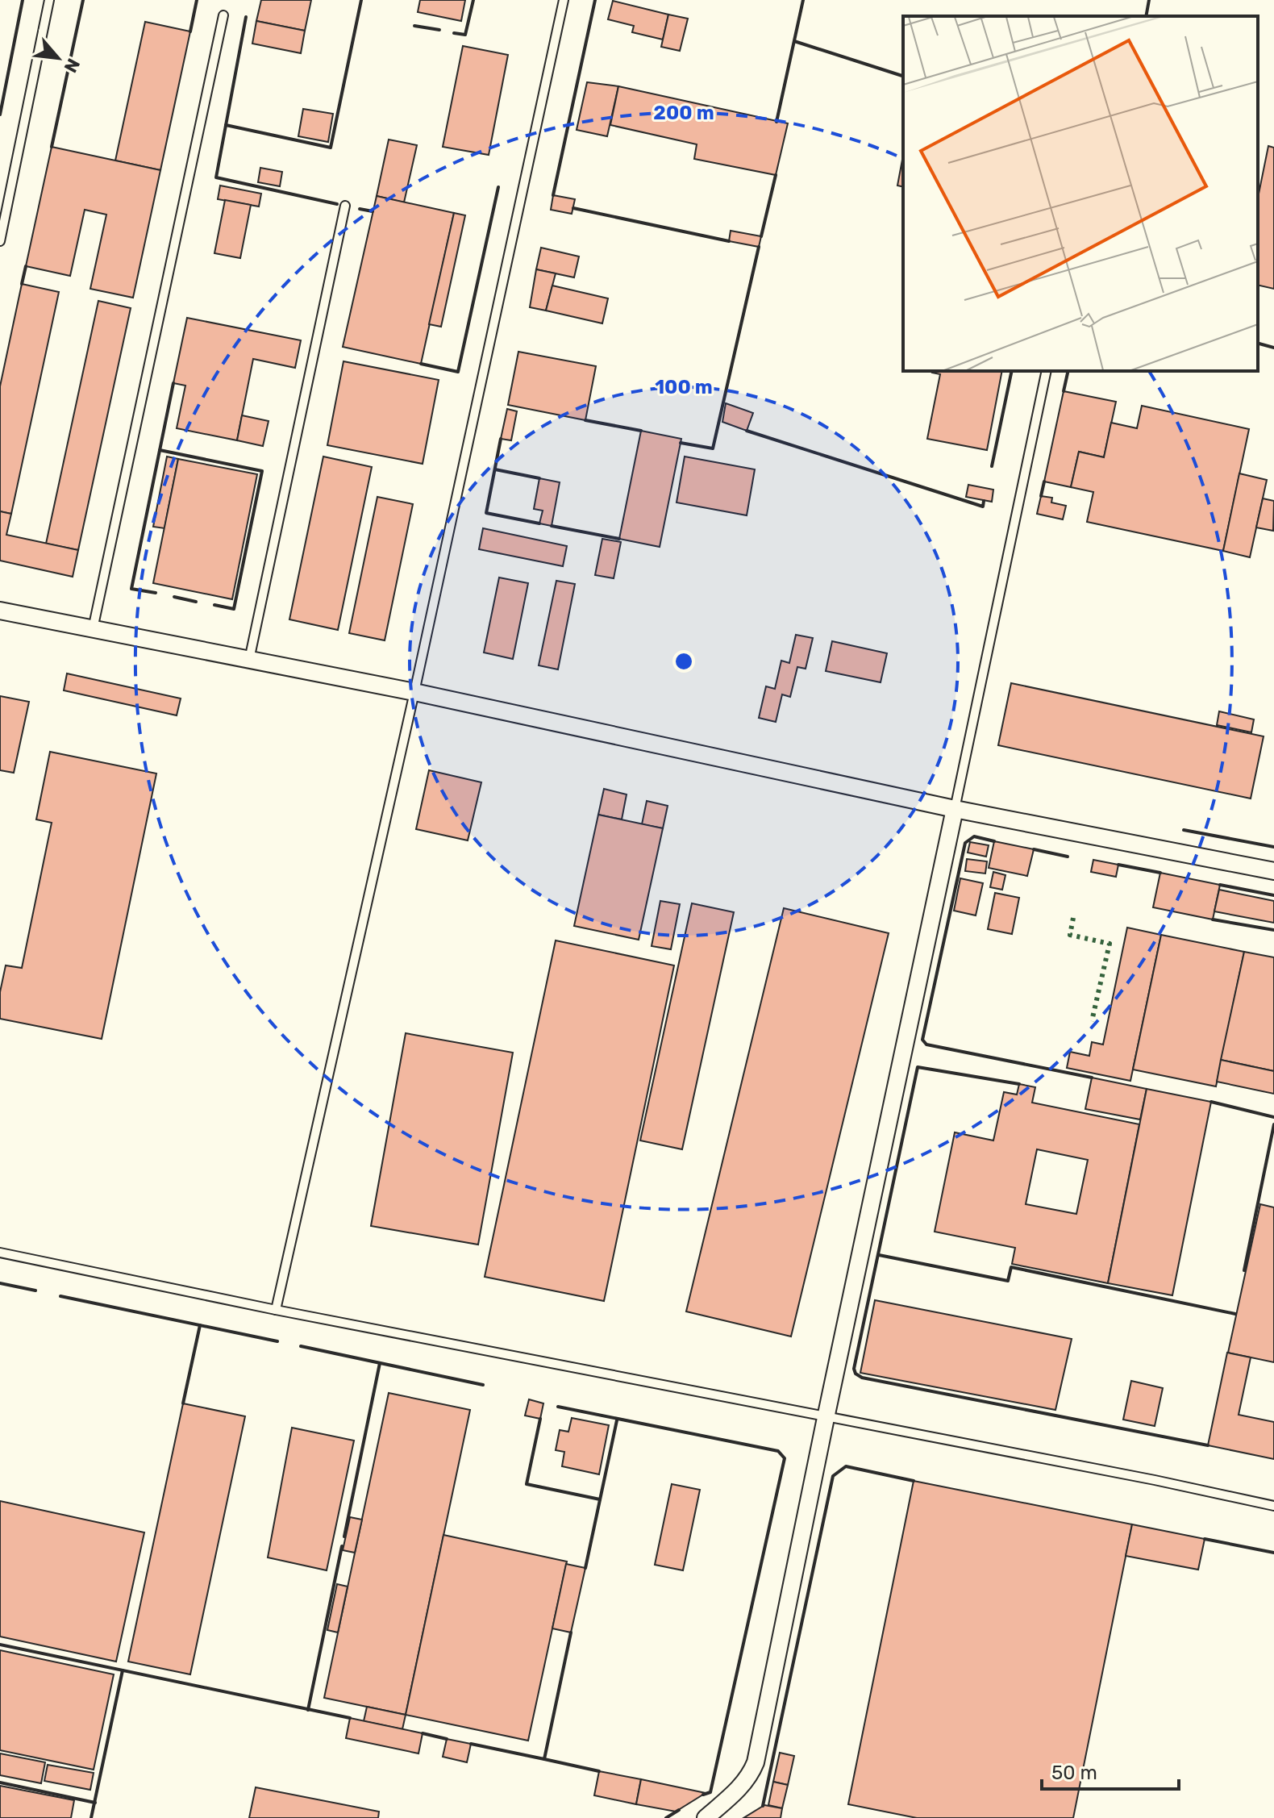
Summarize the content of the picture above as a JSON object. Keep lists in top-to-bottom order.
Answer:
{
  "scale_bar": "50 m",
  "north": "bottom right",
  "rings": ["200 m", "100 m"]
}
